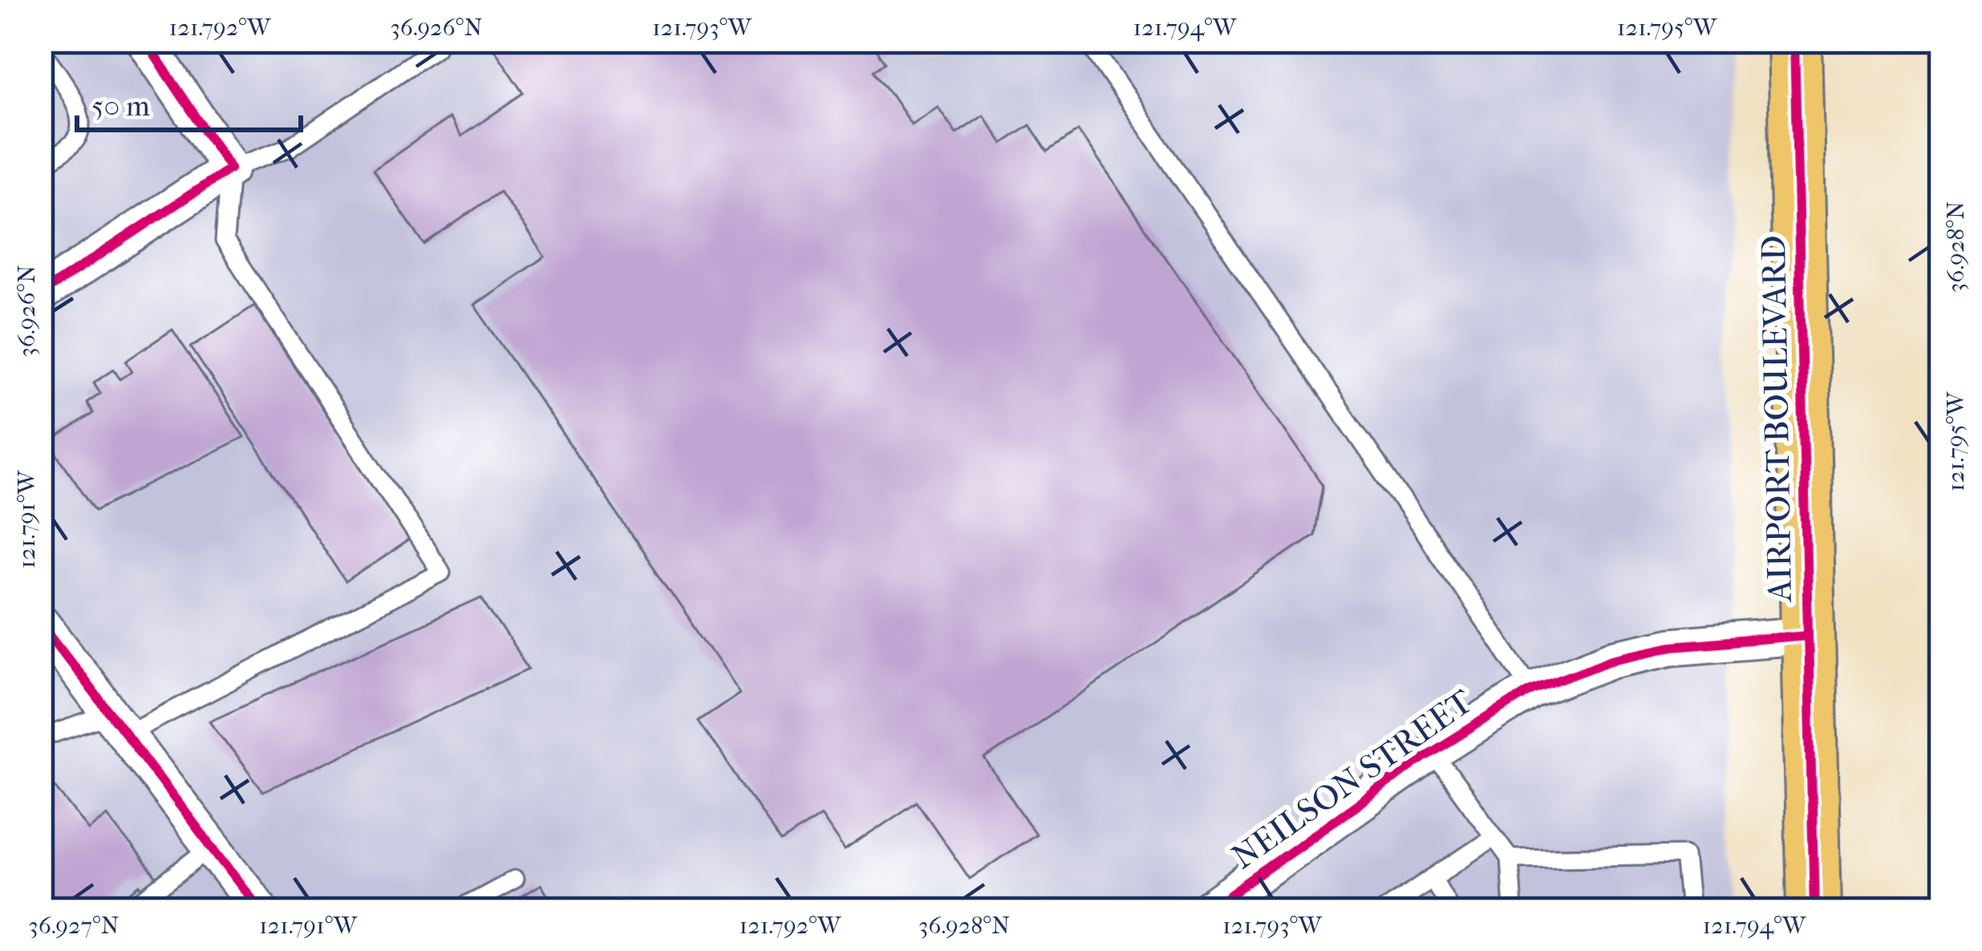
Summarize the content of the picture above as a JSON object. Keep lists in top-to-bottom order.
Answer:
{
  "streets": {
    "main road": ["AIRPORT BOULEVARD"],
    "street": ["NEILSON STREET"]
  },
  "crossings": [
    ["AIRPORT BOULEVARD", "NEILSON STREET"]
  ],
  "scale_bar": "50 m",
  "coordinates": [
    "121.792°W",
    "36.926°N",
    "121.793°W",
    "121.794°W",
    "121.795°W",
    "36.928°N",
    "121.791°W",
    "36.927°N"
  ]
}
